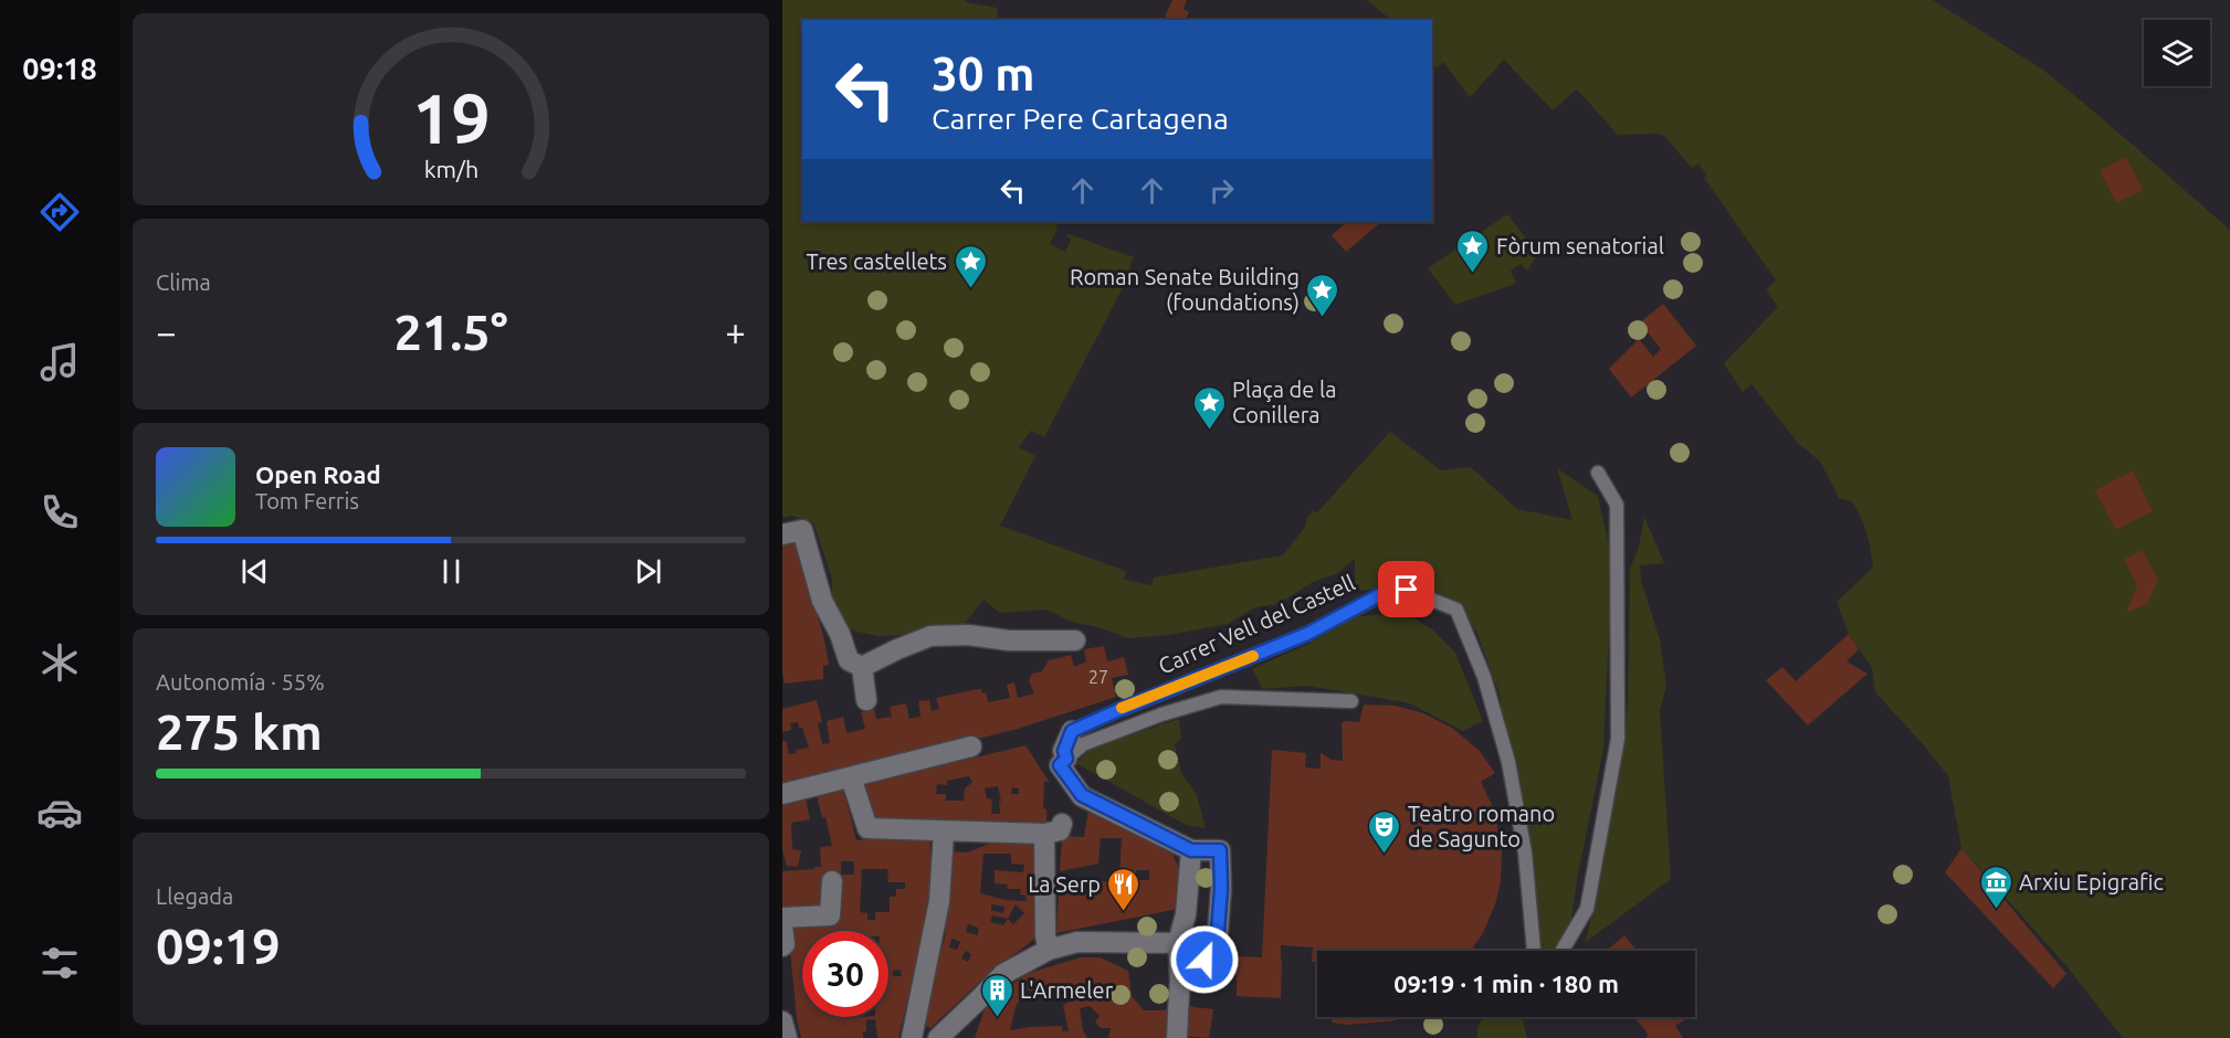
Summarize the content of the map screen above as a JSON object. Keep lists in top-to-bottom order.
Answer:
{
  "streets": {
    "lane": ["Carrer Vell del Castell"]
  },
  "places": {
    "place": [
      "Fòrum senatorial",
      "Tres castellets",
      "Roman Senate Building (foundations)",
      "Plaça de la Conillera"
    ],
    "theatre": ["Teatro romano de Sagunto"],
    "museum": ["Arxiu Epigrafic"],
    "restaurant": ["La Serp"],
    "building": ["L'Armeler"]
  },
  "house_numbers": ["27"],
  "page": {
    "tabs": "09:18",
    "turn": ["30 m", "Carrer Pere Cartagena"],
    "tile": [
      "Clima",
      ["Autonomía · 55%", "275 km"],
      ["Llegada", "09:19"]
    ],
    "heat": ["−", "21.5°", "+"],
    "song": ["Open Road", "Tom Ferris"],
    "limit": "30",
    "trip": "09:19 · 1 min · 180 m",
    "gauge": ["19", "km/h"]
  }
}
